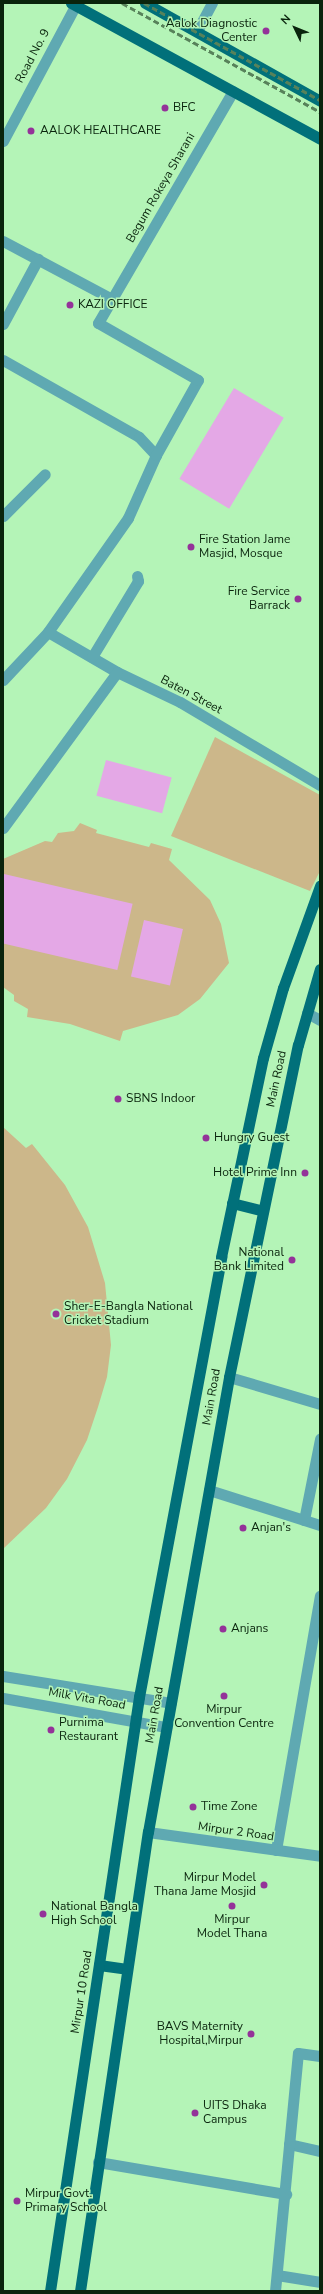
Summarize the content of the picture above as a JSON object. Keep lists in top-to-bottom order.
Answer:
{
  "streets": {
    "main road": ["Main Road", "Mirpur 10 Road"],
    "street": [
      "Road No. 9",
      "Begum Rokeya Sharani",
      "Baten Street",
      "Milk Vita Road",
      "Mirpur 2 Road"
    ]
  },
  "crossings": [
    ["Main Road", "Milk Vita Road"],
    ["Main Road", "Mirpur 2 Road"],
    ["Main Road", "Mirpur 10 Road"],
    ["Milk Vita Road", "Mirpur 10 Road"]
  ],
  "places": [
    "Aalok Diagnostic Center",
    "BFC",
    "AALOK HEALTHCARE",
    "KAZI OFFICE",
    "Fire Station Jame Masjid, Mosque",
    "Fire Service Barrack",
    "SBNS Indoor",
    "Hungry Guest",
    "Hotel Prime Inn",
    "National Bank Limited",
    "Sher-E-Bangla National Cricket Stadium",
    "Anjan's",
    "Anjans",
    "Mirpur Convention Centre",
    "Purnima Restaurant",
    "Time Zone",
    "Mirpur Model Thana Jame Mosjid",
    "Mirpur Model Thana",
    "National Bangla High School",
    "BAVS Maternity Hospital,Mirpur",
    "UITS Dhaka Campus",
    "Mirpur Govt. Primary School"
  ],
  "north": "top left"
}
